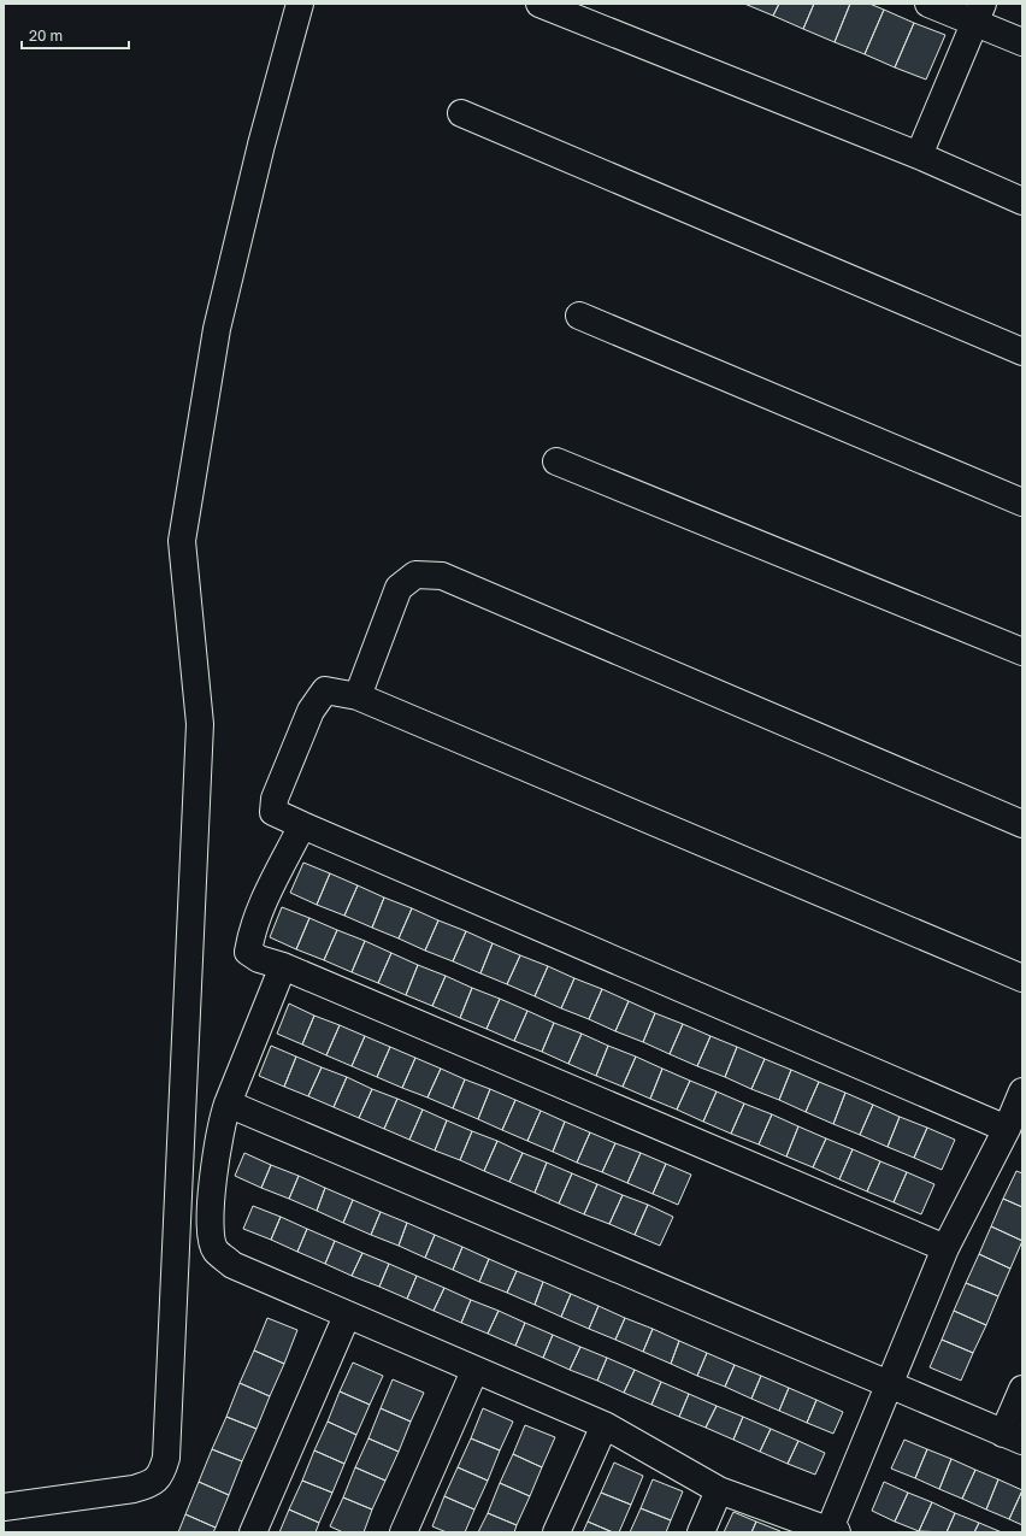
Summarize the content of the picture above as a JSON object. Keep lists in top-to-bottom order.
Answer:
{
  "scale_bar": "20 m"
}
